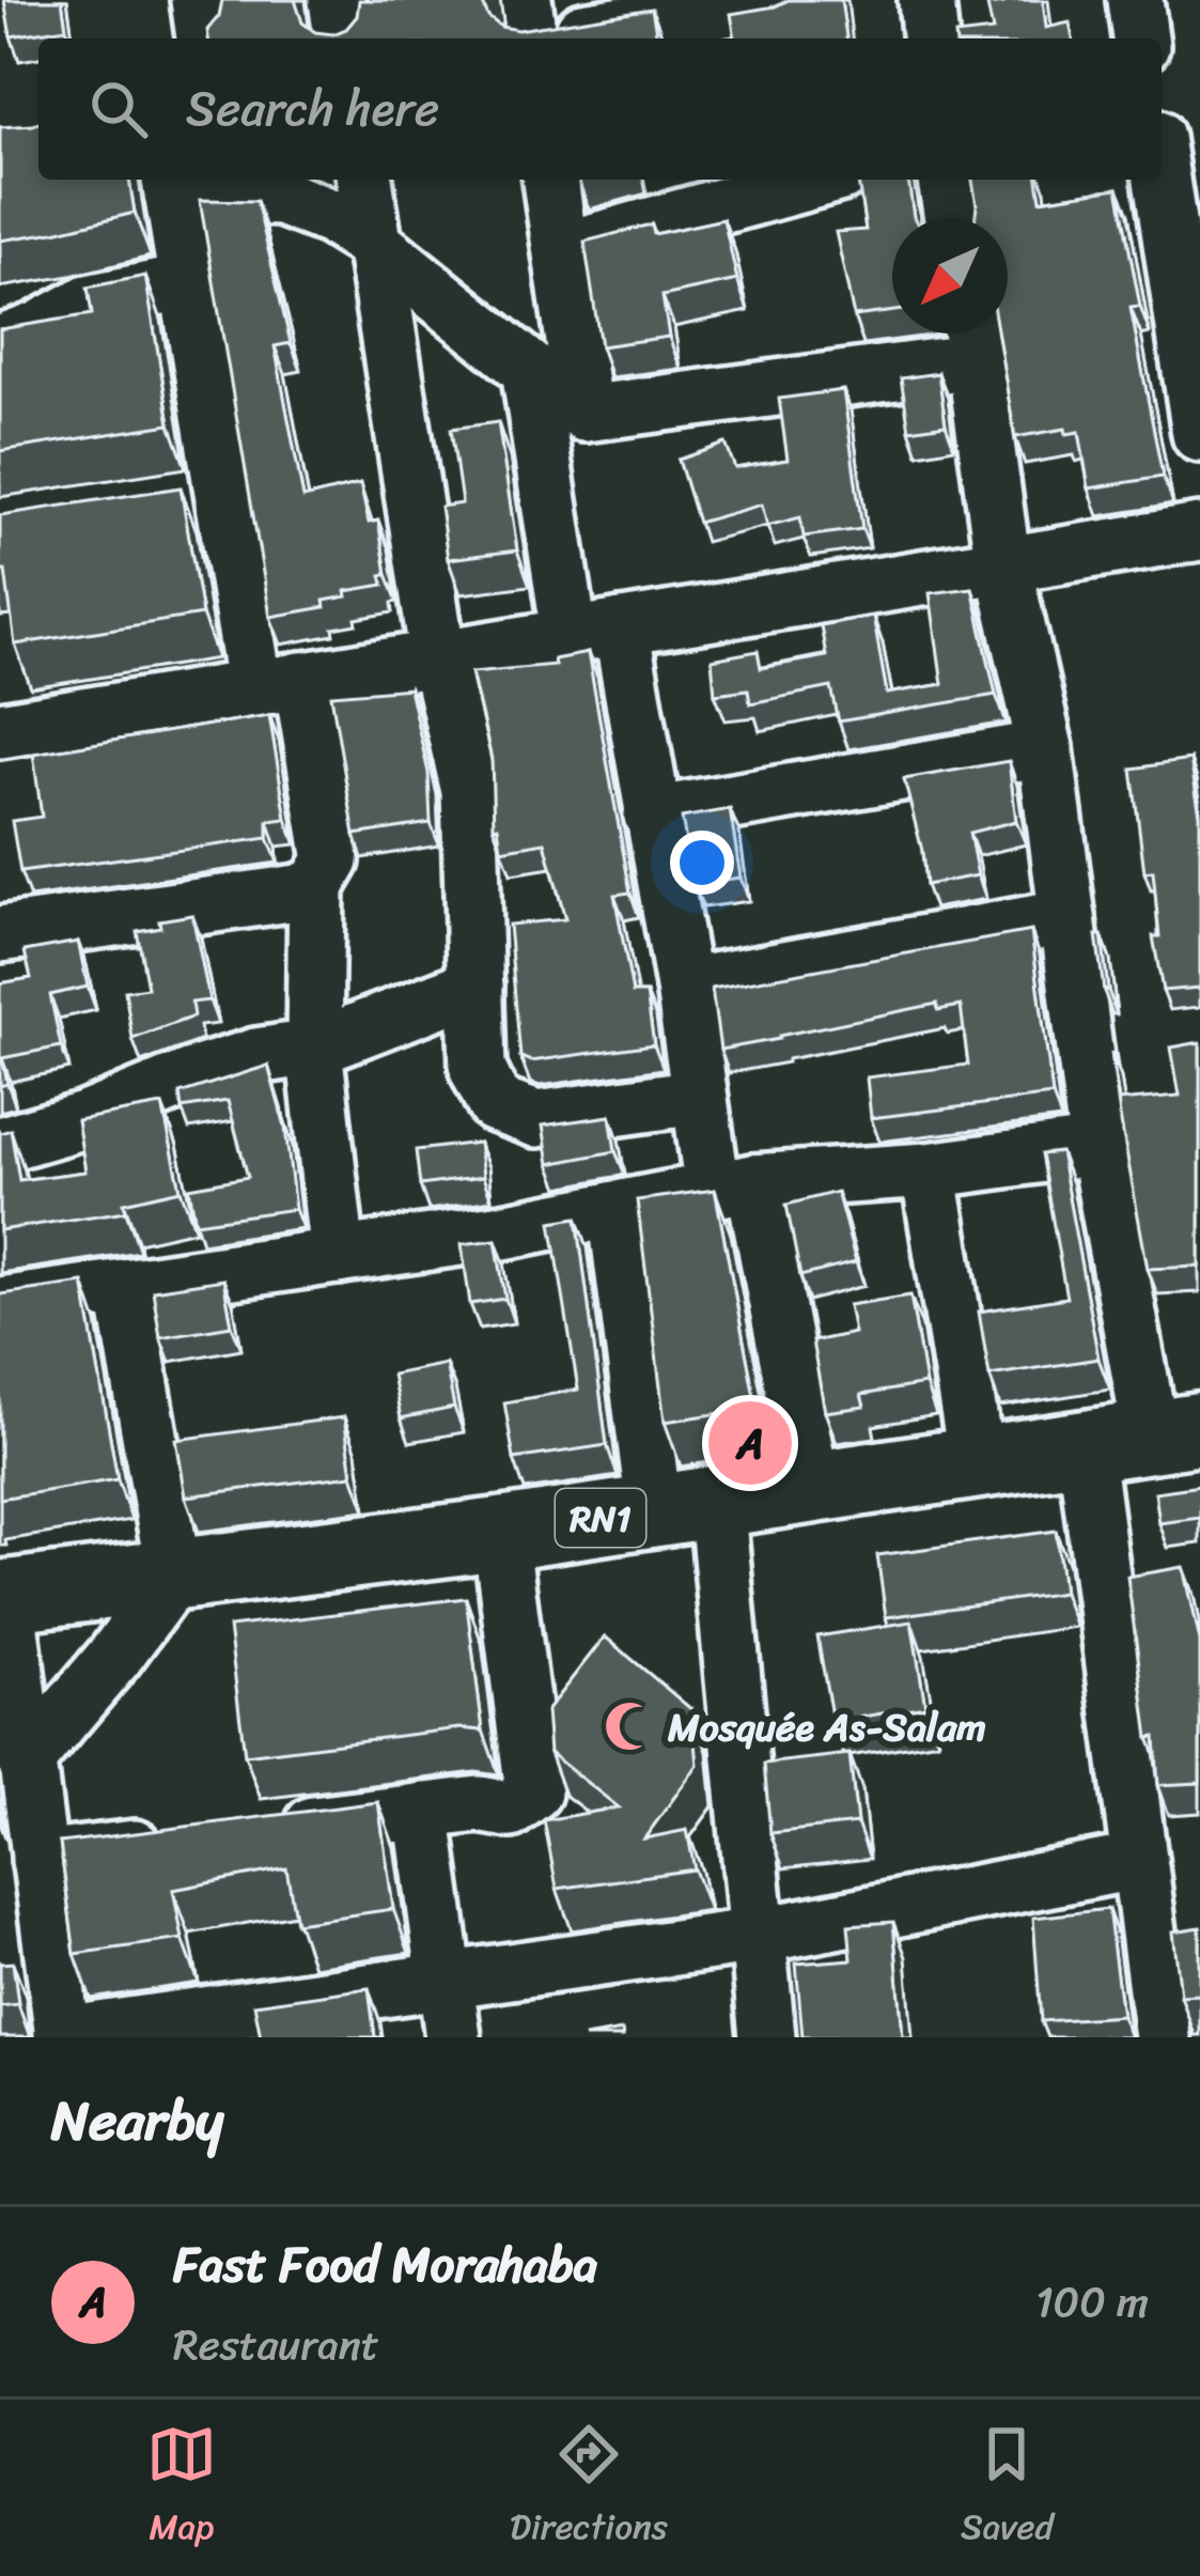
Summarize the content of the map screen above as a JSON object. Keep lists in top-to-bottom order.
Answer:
{
  "streets": {
    "highway": ["RN1"]
  },
  "places": {
    "mosque": ["Mosquée As-Salam"]
  },
  "north": "bottom left",
  "page": {
    "search": "Search here",
    "pins": "A",
    "heading": "Nearby",
    "list": [
      {
        "mark": "A",
        "name": "Fast Food Morahaba",
        "note": "Restaurant",
        "value": "100 m"
      }
    ],
    "nav": ["Map", "Directions", "Saved"]
  }
}
